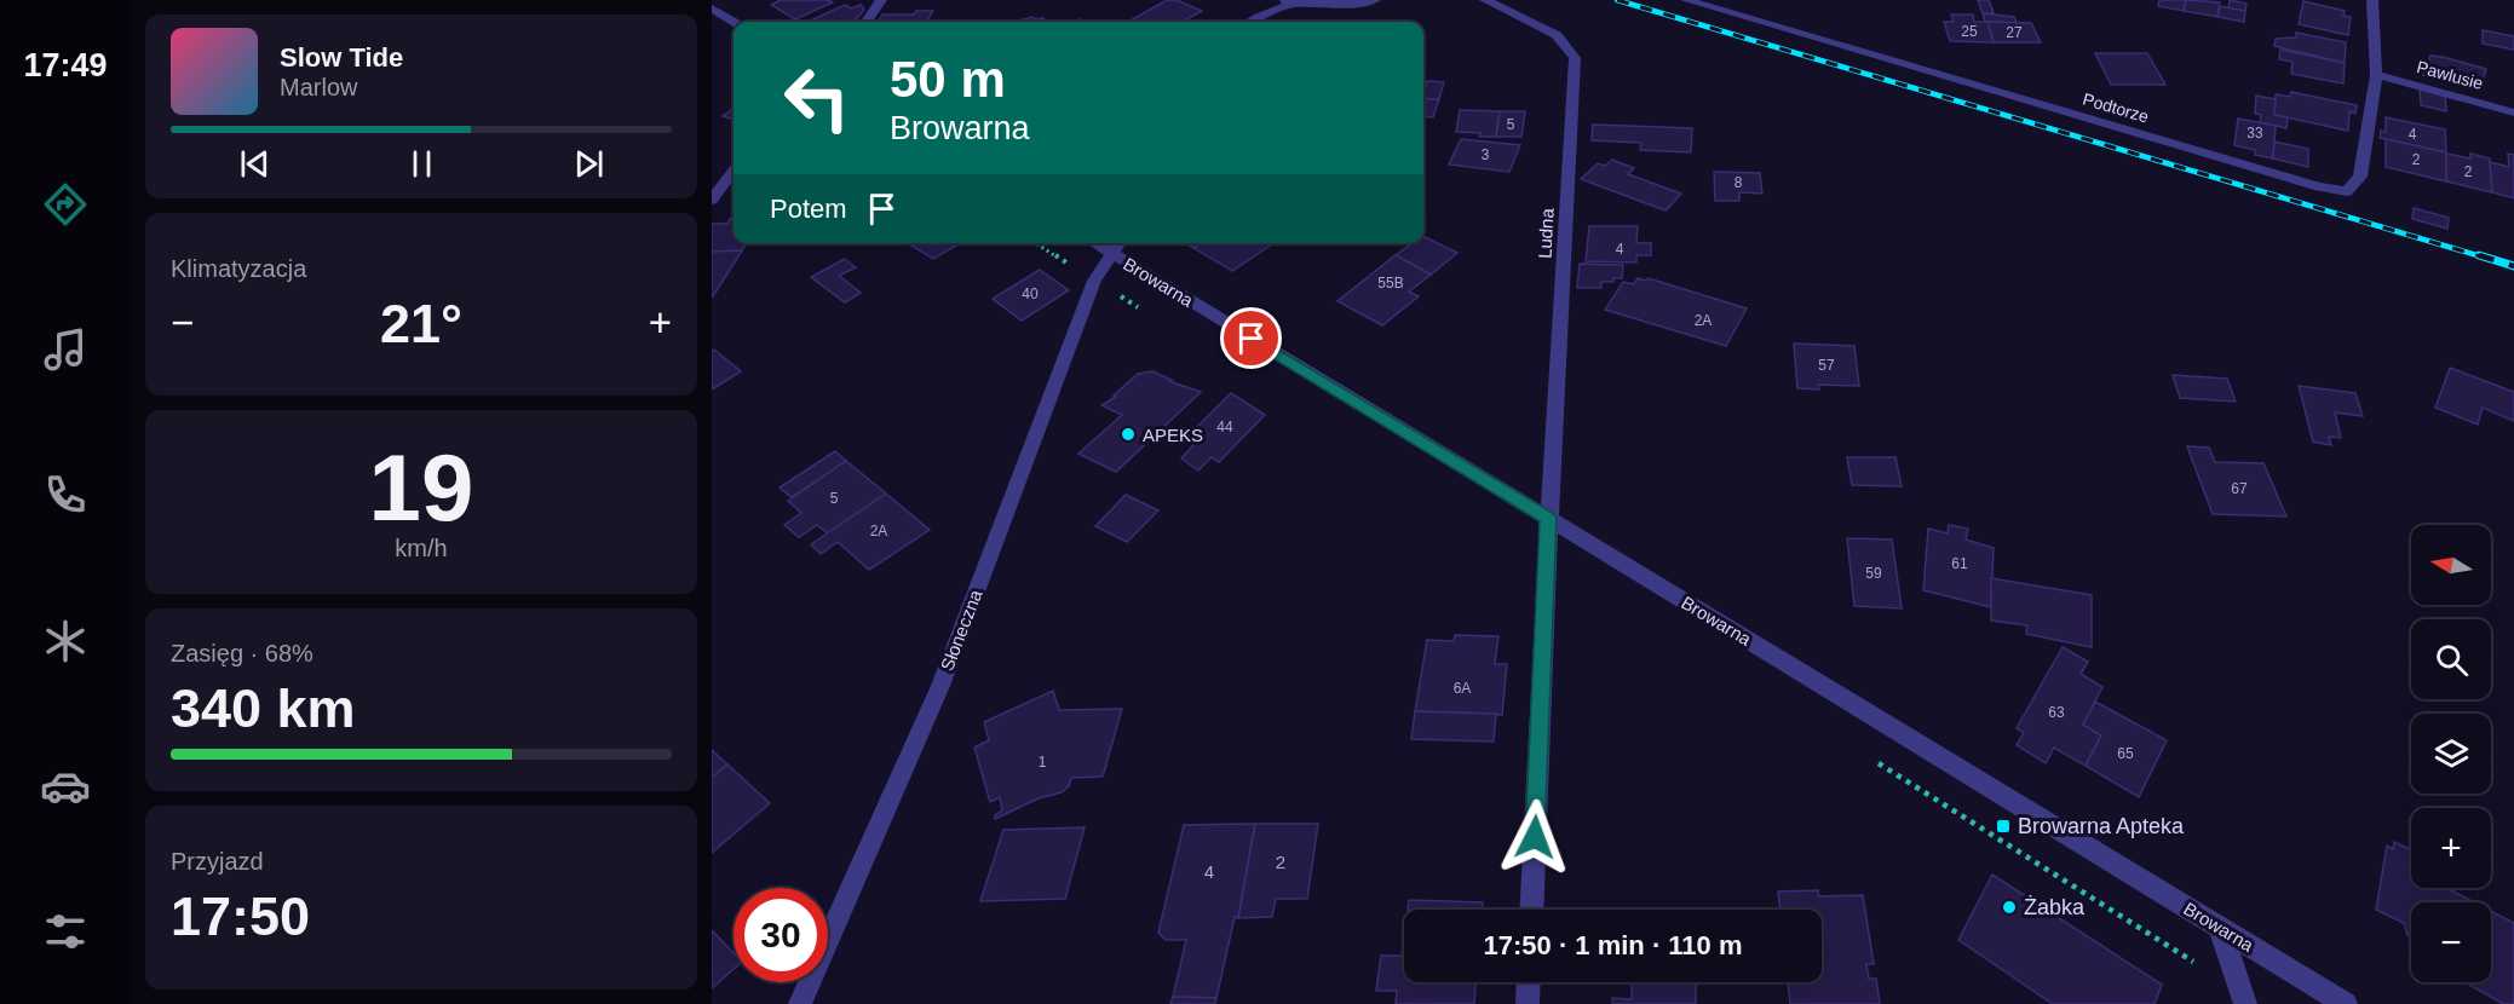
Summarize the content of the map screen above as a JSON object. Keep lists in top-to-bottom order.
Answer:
{
  "streets": {
    "street": [
      "Pawlusie",
      "Podtorze",
      "Ludna",
      "Browarna",
      "Słoneczna"
    ]
  },
  "crossings": [
    ["Pawlusie", "Podtorze"],
    ["Ludna", "Browarna"],
    ["Browarna", "Słoneczna"]
  ],
  "places": {
    "other": ["APEKS", "Żabka"],
    "transit": ["Browarna Apteka"]
  },
  "house_numbers": [
    "25",
    "27",
    "5",
    "33",
    "4",
    "3",
    "2",
    "2",
    "8",
    "4",
    "55B",
    "40",
    "2A",
    "57",
    "44",
    "67",
    "5",
    "2A",
    "61",
    "59",
    "6A",
    "63",
    "65",
    "1",
    "2",
    "4"
  ],
  "north": "left",
  "page": {
    "tabs": "17:49",
    "turn": ["50 m", "Browarna"],
    "song": ["Slow Tide", "Marlow"],
    "then": "Potem",
    "tile": [
      "Klimatyzacja",
      ["19", "km/h"],
      ["Zasięg · 68%", "340 km"],
      ["Przyjazd", "17:50"]
    ],
    "heat": ["−", "21°", "+"],
    "map_buttons": ["+", "−"],
    "limit": "30",
    "trip": "17:50 · 1 min · 110 m"
  }
}
